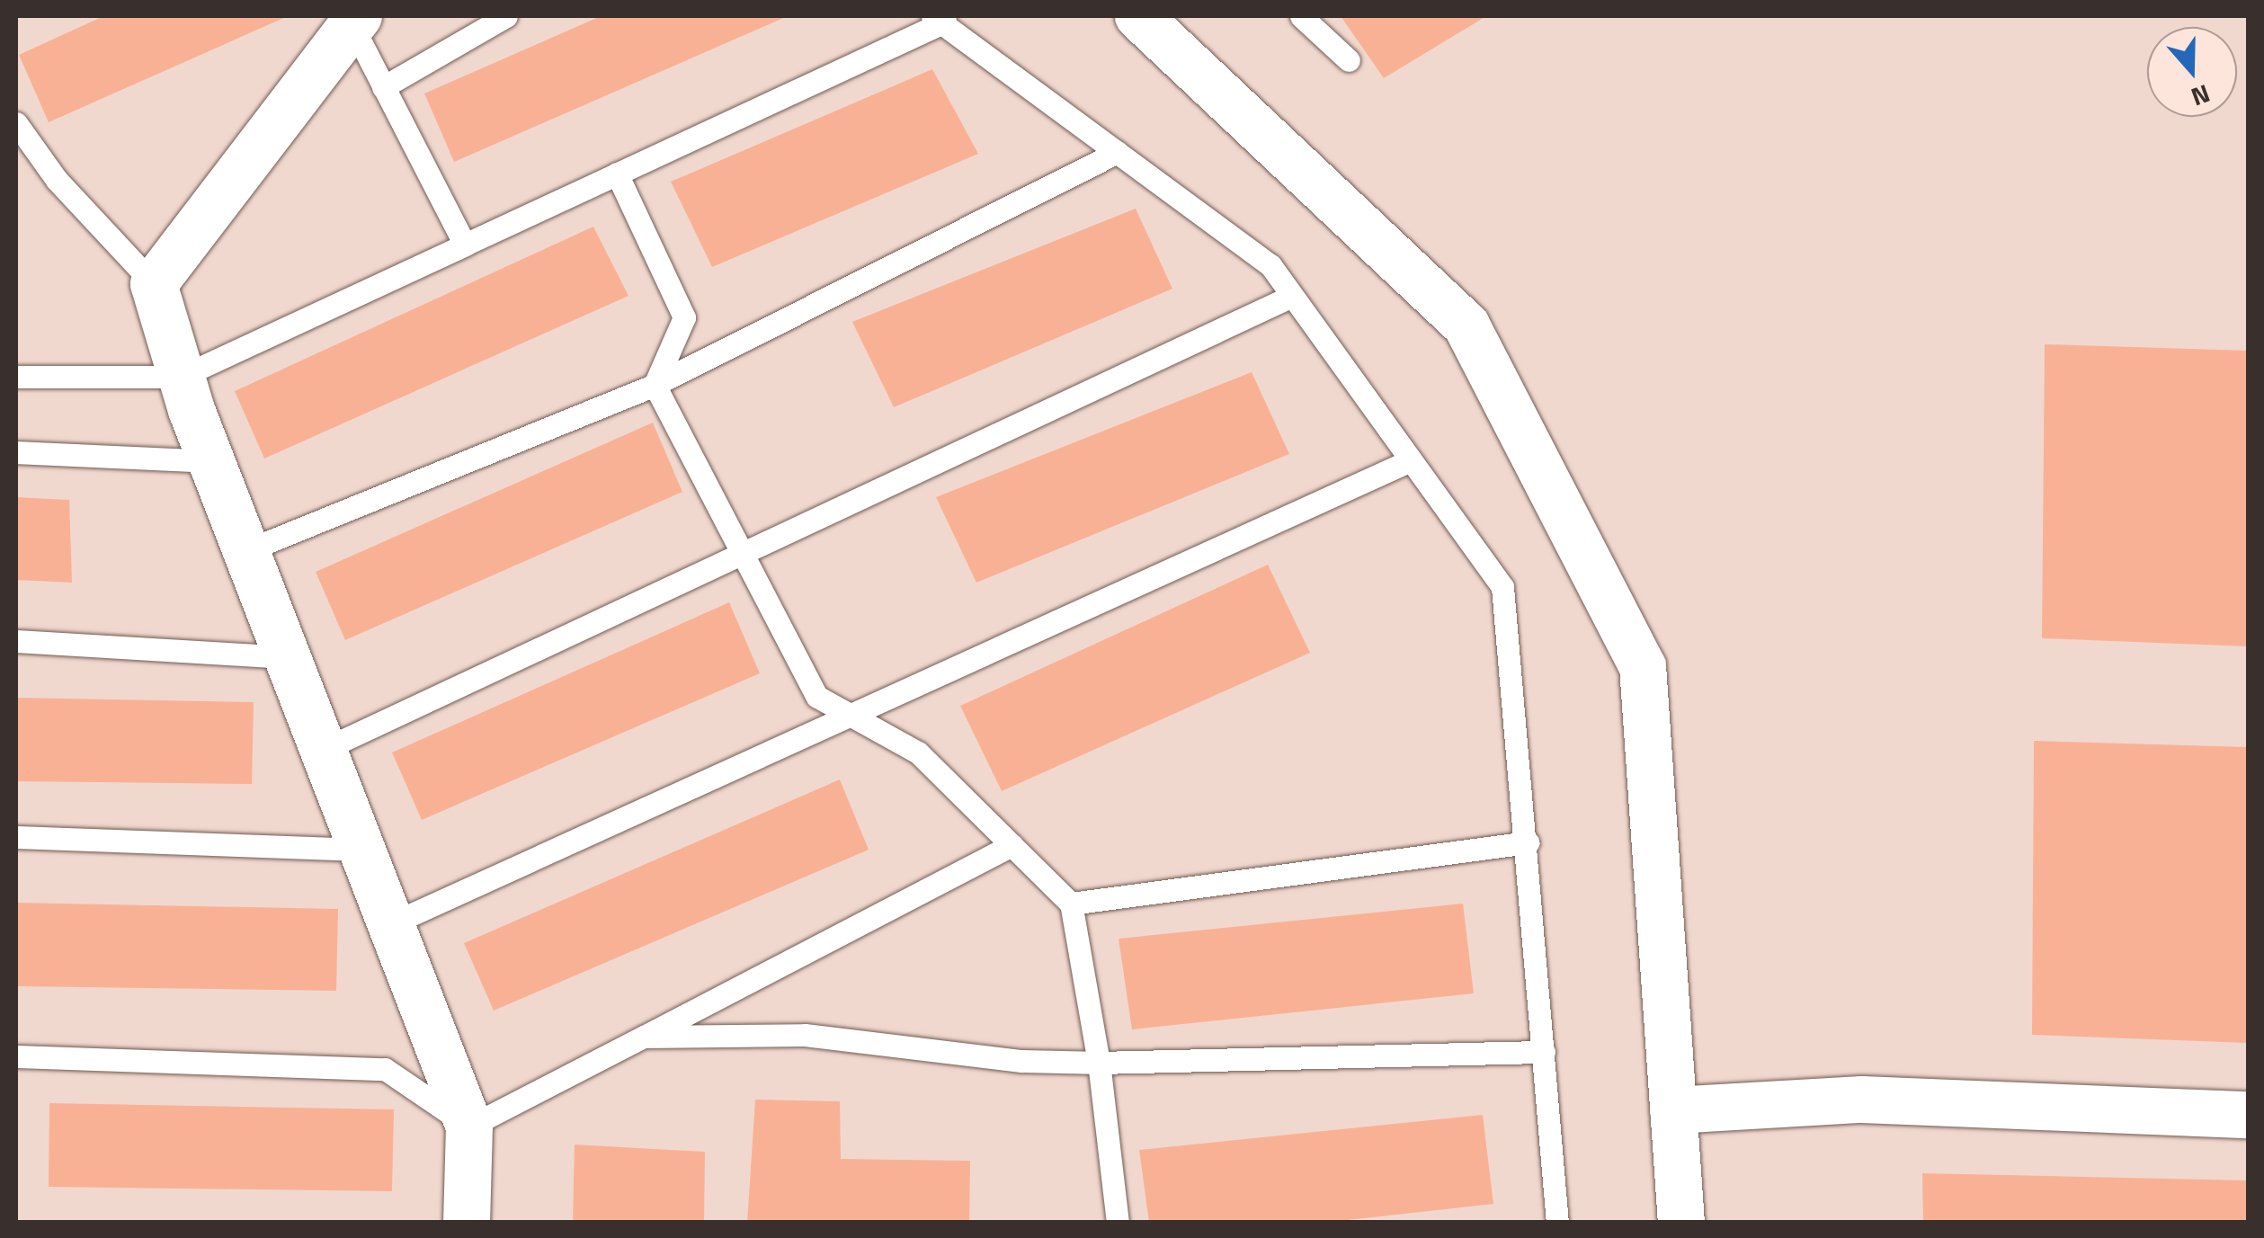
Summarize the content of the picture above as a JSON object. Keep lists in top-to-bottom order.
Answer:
{
  "north": "bottom"
}
